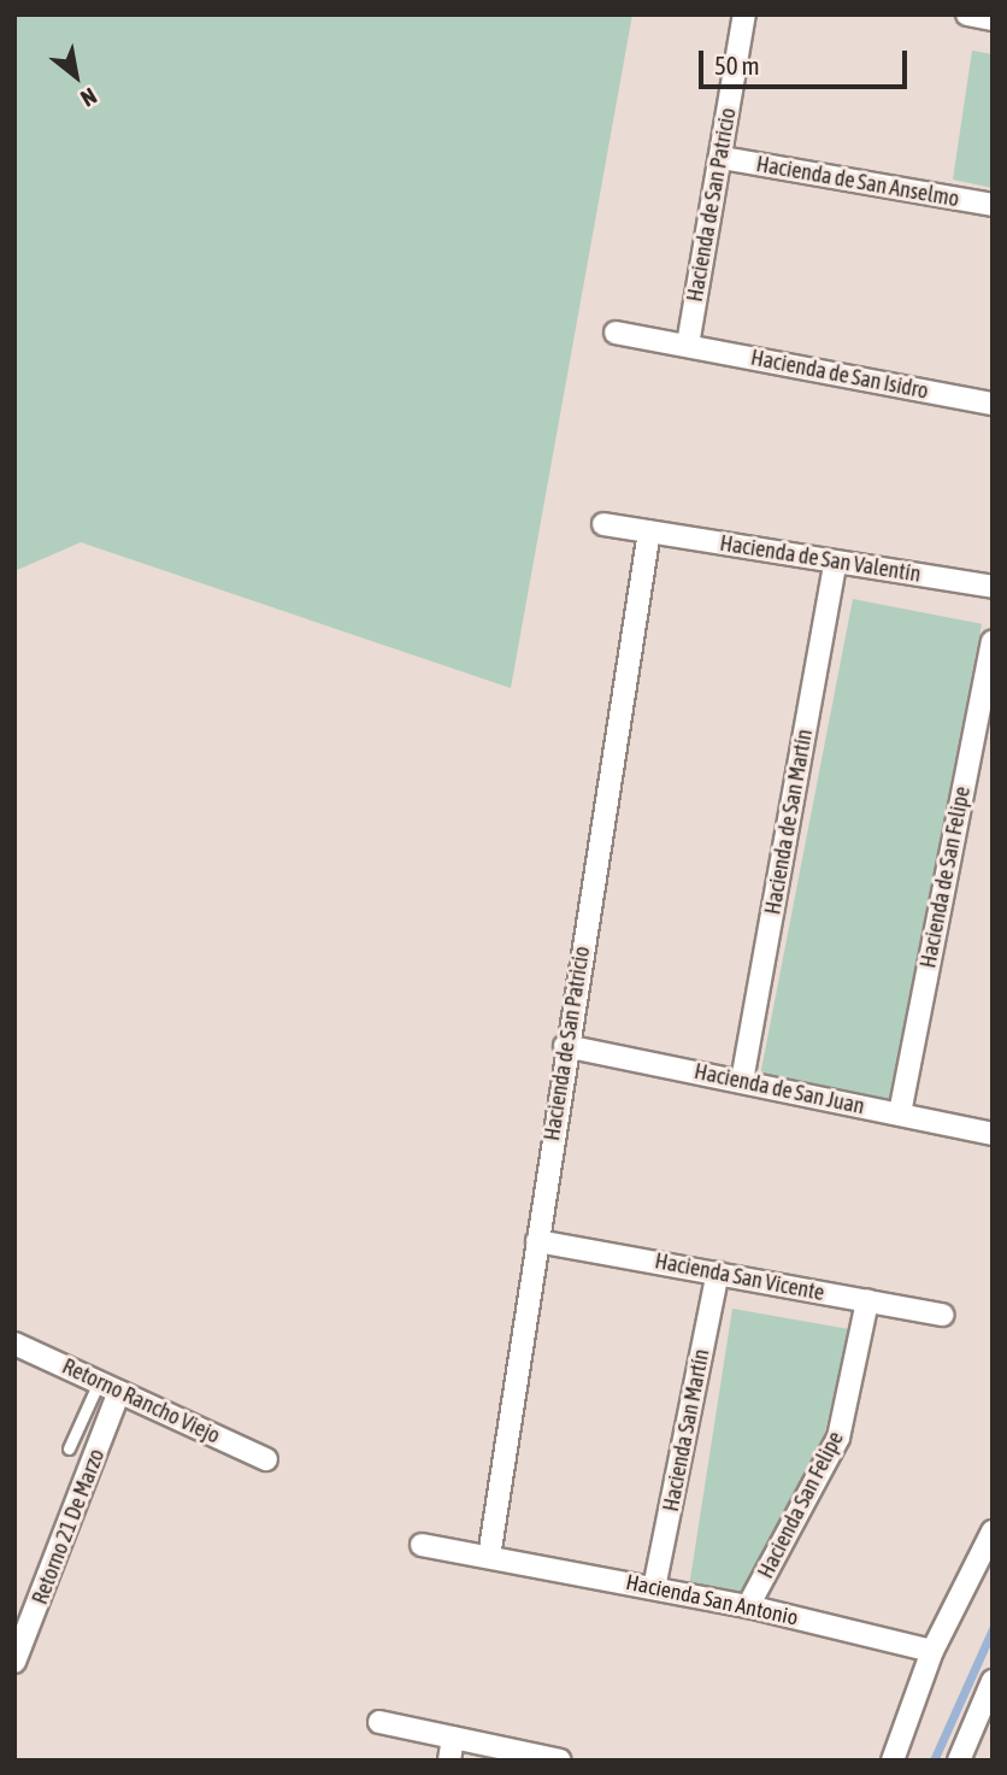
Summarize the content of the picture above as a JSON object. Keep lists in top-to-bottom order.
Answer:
{
  "streets": {
    "street": [
      "Hacienda de San Anselmo",
      "Hacienda de San Patricio",
      "Hacienda de San Isidro",
      "Hacienda de San Valentín",
      "Hacienda de San Martín",
      "Hacienda de San Felipe",
      "Hacienda de San Juan",
      "Hacienda San Vicente",
      "Retorno Rancho Viejo",
      "Hacienda San Martín",
      "Hacienda San Felipe",
      "Retorno 21 De Marzo",
      "Hacienda San Antonio"
    ]
  },
  "crossings": [
    ["Hacienda de San Anselmo", "Hacienda de San Patricio"],
    ["Hacienda de San Patricio", "Hacienda de San Isidro"],
    ["Hacienda de San Patricio", "Hacienda de San Valentín"],
    ["Hacienda de San Patricio", "Hacienda de San Juan"],
    ["Hacienda de San Patricio", "Hacienda San Vicente"],
    ["Hacienda de San Patricio", "Hacienda San Antonio"],
    ["Hacienda de San Valentín", "Hacienda de San Martín"],
    ["Hacienda de San Martín", "Hacienda de San Juan"],
    ["Hacienda de San Felipe", "Hacienda de San Juan"],
    ["Hacienda San Vicente", "Hacienda San Martín"],
    ["Hacienda San Vicente", "Hacienda San Felipe"],
    ["Retorno Rancho Viejo", "Retorno 21 De Marzo"],
    ["Hacienda San Martín", "Hacienda San Antonio"],
    ["Hacienda San Felipe", "Hacienda San Antonio"]
  ],
  "scale_bar": "50 m",
  "north": "bottom right"
}
